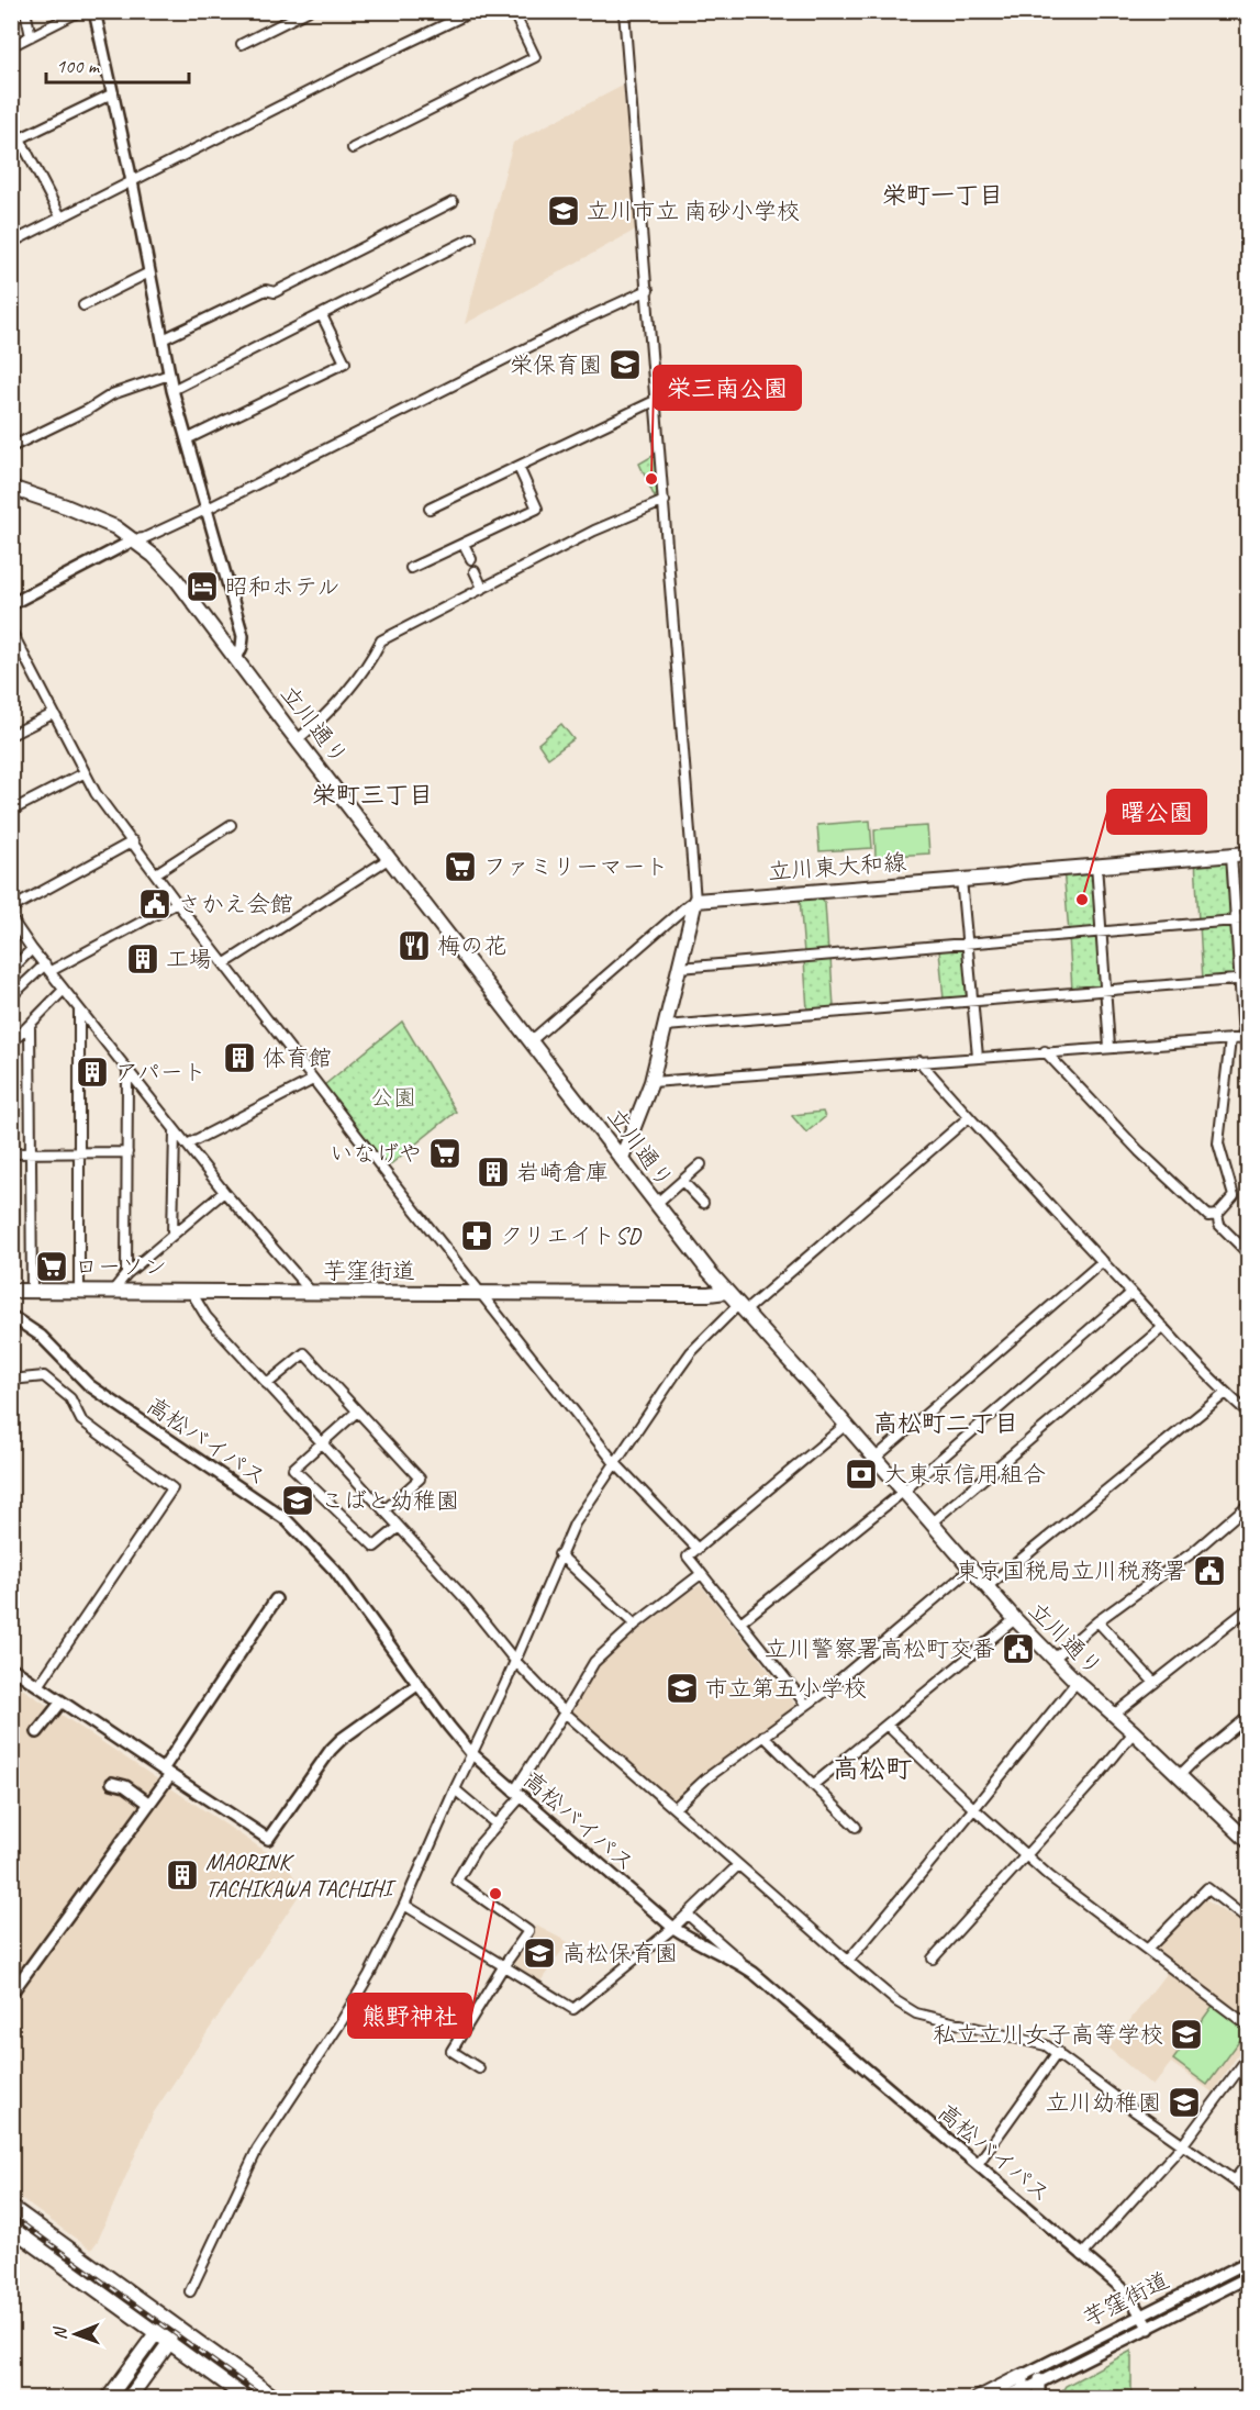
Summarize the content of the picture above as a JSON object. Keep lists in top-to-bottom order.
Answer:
{
  "streets": {
    "main road": ["立川通り", "立川東大和線", "芋窪街道"],
    "street": ["高松バイパス"]
  },
  "crossings": [
    ["立川通り", "芋窪街道"],
    ["芋窪街道", "高松バイパス"]
  ],
  "districts": [
    "栄町一丁目",
    "栄町三丁目",
    "高松町二丁目",
    "高松町"
  ],
  "parks": ["公園"],
  "places": {
    "school or university": [
      "立川市立 南砂小学校",
      "栄保育園",
      "こばと幼稚園",
      "市立第五小学校",
      "高松保育園",
      "私立立川女子高等学校",
      "立川幼稚園"
    ],
    "other": ["栄三南公園", "曙公園", "熊野神社"],
    "hotel": ["昭和ホテル"],
    "supermarket": ["ファミリーマート", "いなげや", "ローソン"],
    "public building": ["さかえ会館", "東京国税局立川税務署", "立川警察署高松町交番"],
    "restaurant": ["梅の花"],
    "building": [
      "工場",
      "体育館",
      "アパート",
      "岩崎倉庫",
      "MAORINK TACHIKAWA TACHIHI"
    ],
    "pharmacy": ["クリエイトSD"],
    "bank": ["大東京信用組合"]
  },
  "scale_bar": "100 m",
  "north": "left"
}
